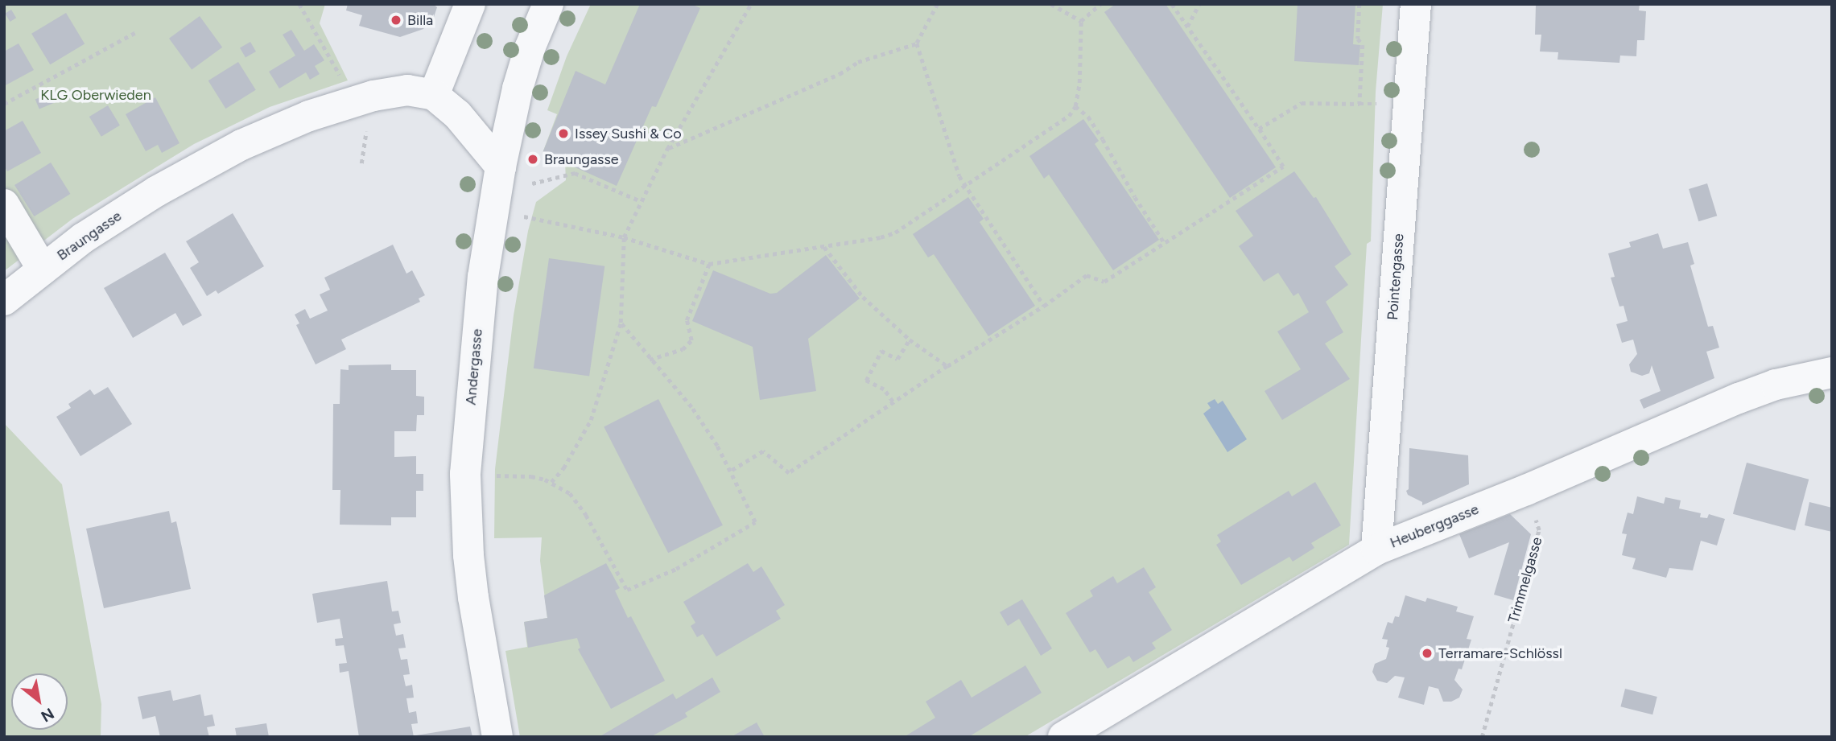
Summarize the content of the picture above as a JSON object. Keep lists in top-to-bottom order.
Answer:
{
  "streets": {
    "street": [
      "Braungasse",
      "Pointengasse",
      "Andergasse",
      "Heuberggasse"
    ],
    "path": ["Trimmelgasse"]
  },
  "crossings": [
    ["Pointengasse", "Heuberggasse"],
    ["Heuberggasse", "Trimmelgasse"]
  ],
  "parks": ["KLG Oberwieden"],
  "places": [
    "Billa",
    "Issey Sushi & Co",
    "Braungasse",
    "Terramare-Schlössl"
  ],
  "north": "bottom right"
}
